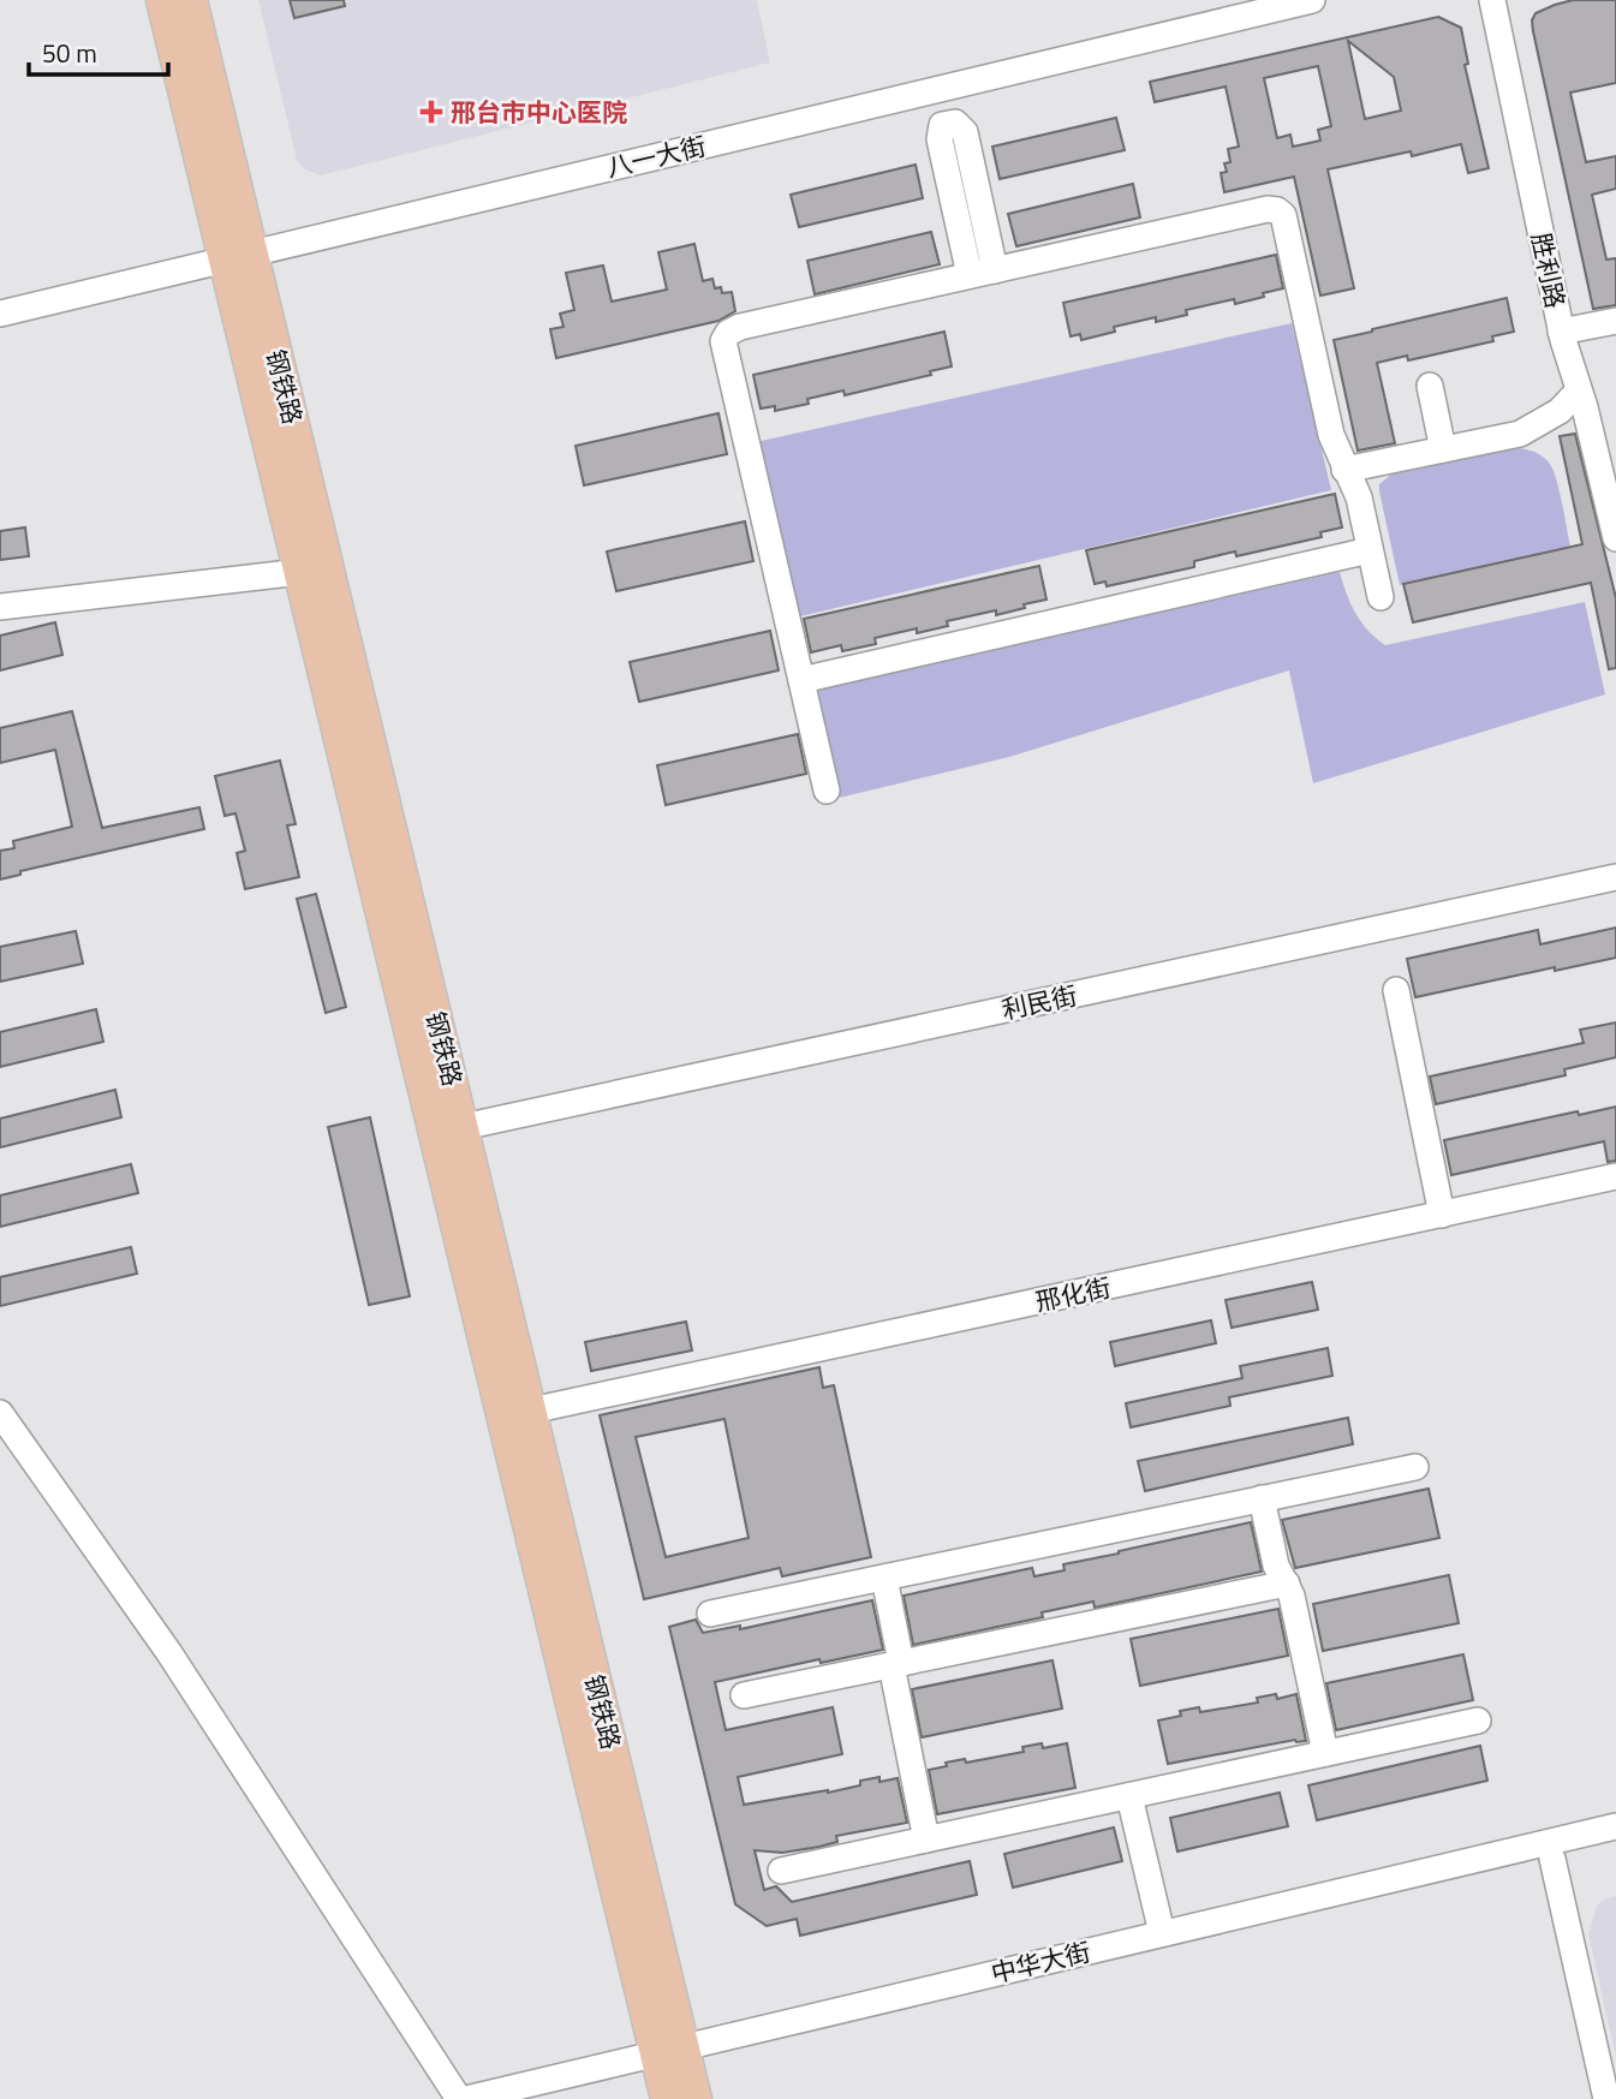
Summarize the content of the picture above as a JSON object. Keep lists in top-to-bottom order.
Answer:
{
  "streets": {
    "main road": ["钢铁路"],
    "street": [
      "八一大街",
      "胜利路",
      "利民街",
      "邢化街",
      "中华大街"
    ]
  },
  "crossings": [
    ["八一大街", "钢铁路"],
    ["钢铁路", "利民街"],
    ["钢铁路", "邢化街"],
    ["钢铁路", "中华大街"]
  ],
  "places": {
    "health": ["邢台市中心医院"]
  },
  "scale_bar": "50 m"
}
